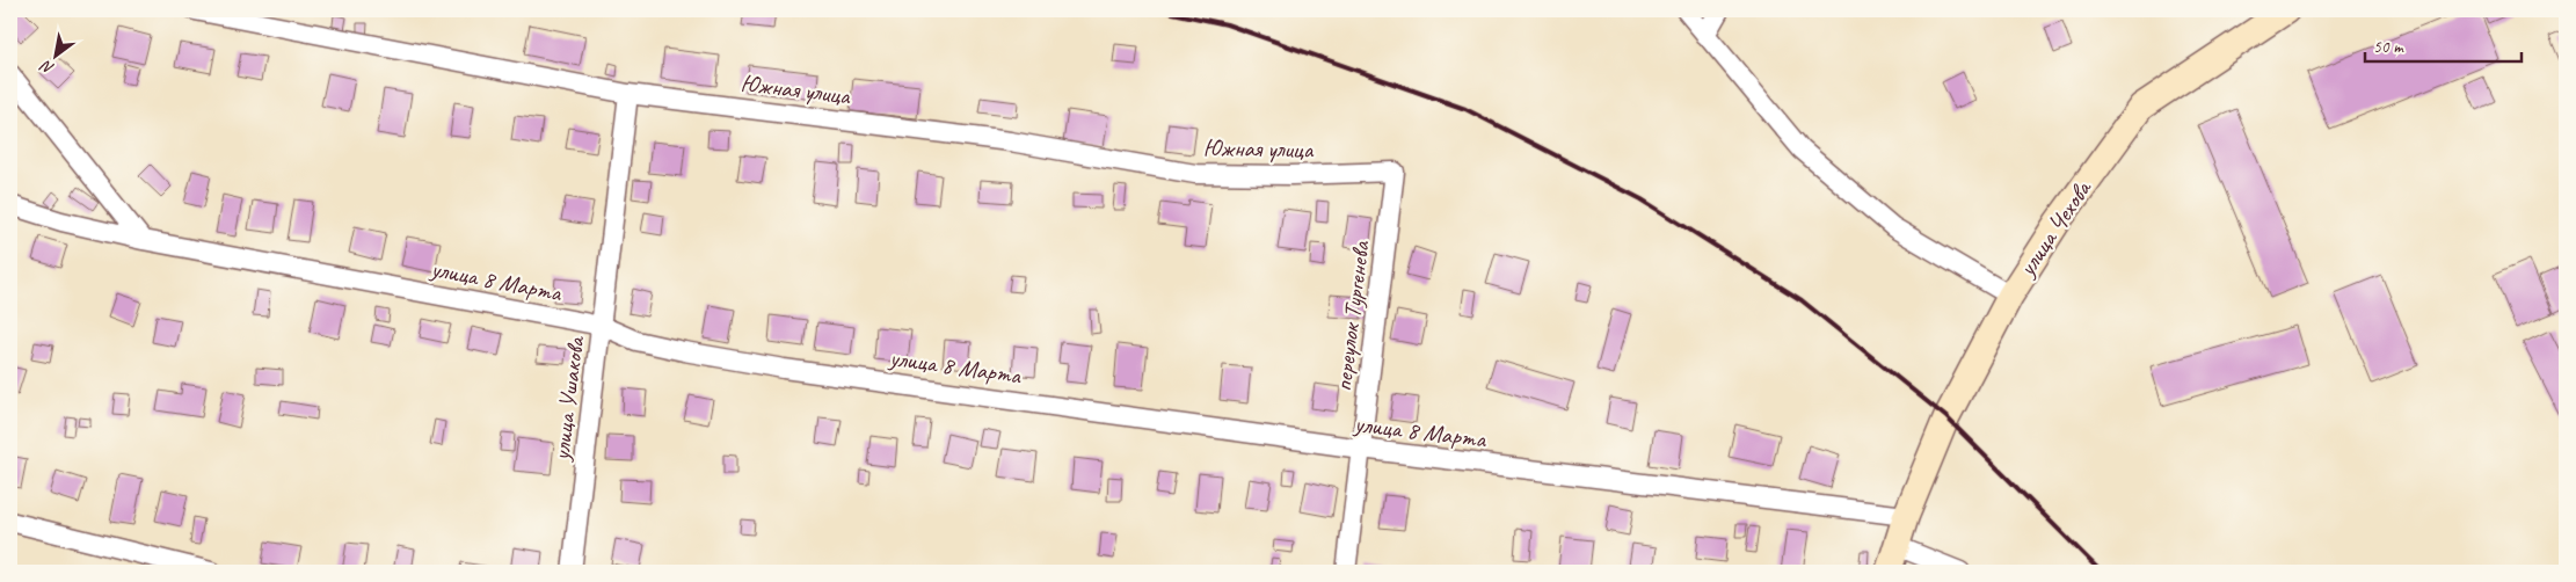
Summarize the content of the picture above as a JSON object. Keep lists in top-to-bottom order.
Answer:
{
  "streets": {
    "street": [
      "Южная улица",
      "улица Чехова",
      "улица 8 Марта",
      "переулок Тургенева",
      "улица Ушакова"
    ]
  },
  "crossings": [
    ["Южная улица", "переулок Тургенева"],
    ["Южная улица", "улица Ушакова"],
    ["улица Чехова", "улица 8 Марта"],
    ["улица 8 Марта", "переулок Тургенева"],
    ["улица 8 Марта", "улица Ушакова"]
  ],
  "scale_bar": "50 m",
  "north": "bottom left"
}
